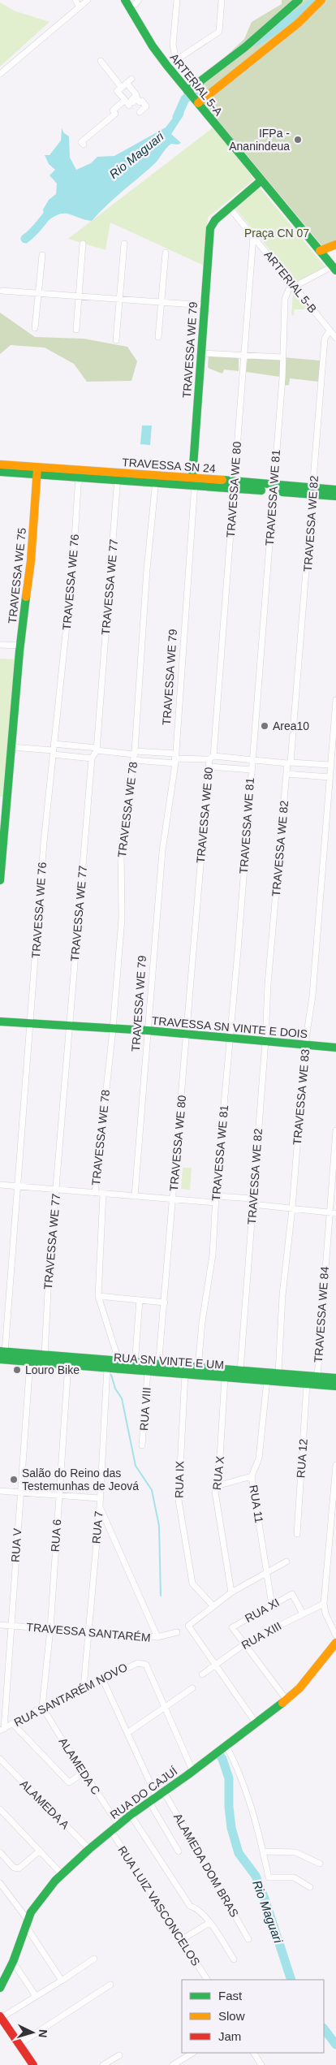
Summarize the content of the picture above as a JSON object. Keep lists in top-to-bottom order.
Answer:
{
  "streets": {
    "main road": [
      "ARTERIAL 5-A",
      "TRAVESSA WE 79",
      "TRAVESSA SN 24",
      "TRAVESSA WE 75",
      "TRAVESSA SN VINTE E DOIS",
      "RUA SN VINTE E UM",
      "RUA DO CAJUÍ"
    ],
    "street": [
      "ARTERIAL 5-B",
      "TRAVESSA WE 80",
      "TRAVESSA WE 81",
      "TRAVESSA WE 82",
      "TRAVESSA WE 76",
      "TRAVESSA WE 77",
      "TRAVESSA WE 78",
      "TRAVESSA WE 83",
      "TRAVESSA WE 84",
      "RUA VIII",
      "RUA 12",
      "RUA X",
      "RUA IX",
      "RUA 11",
      "RUA 7",
      "RUA 6",
      "RUA V",
      "RUA XI",
      "TRAVESSA SANTARÉM",
      "RUA XIII",
      "RUA SANTARÉM NOVO",
      "ALAMEDA C",
      "ALAMEDA A",
      "ALAMEDA DOM BRAS",
      "RUA LUIZ VASCONCELOS"
    ]
  },
  "crossings": [
    ["ARTERIAL 5-A", "TRAVESSA WE 79"],
    ["ARTERIAL 5-B", "TRAVESSA WE 79"],
    ["ARTERIAL 5-B", "TRAVESSA WE 80"],
    ["ARTERIAL 5-B", "TRAVESSA WE 81"],
    ["ARTERIAL 5-B", "TRAVESSA WE 82"],
    ["TRAVESSA WE 79", "TRAVESSA SN 24"],
    ["TRAVESSA WE 79", "TRAVESSA SN VINTE E DOIS"],
    ["TRAVESSA SN 24", "TRAVESSA WE 80"],
    ["TRAVESSA SN 24", "TRAVESSA WE 81"],
    ["TRAVESSA SN 24", "TRAVESSA WE 82"],
    ["TRAVESSA SN 24", "TRAVESSA WE 75"],
    ["TRAVESSA SN 24", "TRAVESSA WE 76"],
    ["TRAVESSA SN 24", "TRAVESSA WE 77"],
    ["TRAVESSA SN 24", "TRAVESSA WE 78"],
    ["TRAVESSA WE 80", "TRAVESSA SN VINTE E DOIS"],
    ["TRAVESSA WE 80", "RUA SN VINTE E UM"],
    ["TRAVESSA WE 81", "TRAVESSA SN VINTE E DOIS"],
    ["TRAVESSA WE 81", "RUA SN VINTE E UM"],
    ["TRAVESSA WE 82", "TRAVESSA SN VINTE E DOIS"],
    ["TRAVESSA WE 82", "RUA SN VINTE E UM"],
    ["TRAVESSA WE 76", "TRAVESSA SN VINTE E DOIS"],
    ["TRAVESSA WE 76", "RUA SN VINTE E UM"],
    ["TRAVESSA WE 77", "TRAVESSA SN VINTE E DOIS"],
    ["TRAVESSA WE 77", "RUA SN VINTE E UM"],
    ["TRAVESSA WE 78", "TRAVESSA SN VINTE E DOIS"],
    ["TRAVESSA WE 78", "RUA SN VINTE E UM"],
    ["TRAVESSA SN VINTE E DOIS", "TRAVESSA WE 83"],
    ["TRAVESSA WE 83", "RUA SN VINTE E UM"],
    ["TRAVESSA WE 84", "RUA SN VINTE E UM"],
    ["RUA SN VINTE E UM", "RUA VIII"],
    ["RUA SN VINTE E UM", "RUA 12"],
    ["RUA SN VINTE E UM", "RUA X"],
    ["RUA SN VINTE E UM", "RUA IX"],
    ["RUA SN VINTE E UM", "RUA 11"],
    ["RUA SN VINTE E UM", "RUA 7"],
    ["RUA SN VINTE E UM", "RUA 6"],
    ["RUA SN VINTE E UM", "RUA V"],
    ["RUA 11", "RUA XI"],
    ["RUA 7", "TRAVESSA SANTARÉM"],
    ["RUA 7", "RUA SANTARÉM NOVO"],
    ["RUA 6", "TRAVESSA SANTARÉM"],
    ["RUA 6", "RUA SANTARÉM NOVO"],
    ["RUA 6", "ALAMEDA C"],
    ["RUA V", "TRAVESSA SANTARÉM"],
    ["RUA V", "RUA SANTARÉM NOVO"],
    ["RUA XI", "RUA XIII"],
    ["RUA SANTARÉM NOVO", "ALAMEDA C"],
    ["RUA SANTARÉM NOVO", "ALAMEDA DOM BRAS"],
    ["ALAMEDA C", "RUA DO CAJUÍ"],
    ["RUA DO CAJUÍ", "ALAMEDA A"],
    ["RUA DO CAJUÍ", "ALAMEDA DOM BRAS"],
    ["RUA DO CAJUÍ", "RUA LUIZ VASCONCELOS"]
  ],
  "water": ["Rio Maguari"],
  "parks": ["Praça CN 07"],
  "places": [
    "IFPa - Ananindeua",
    "Area10",
    "Louro Bike",
    "Salão do Reino das Testemunhas de Jeová"
  ],
  "legend": ["Fast", "Slow", "Jam"],
  "north": "right"
}
